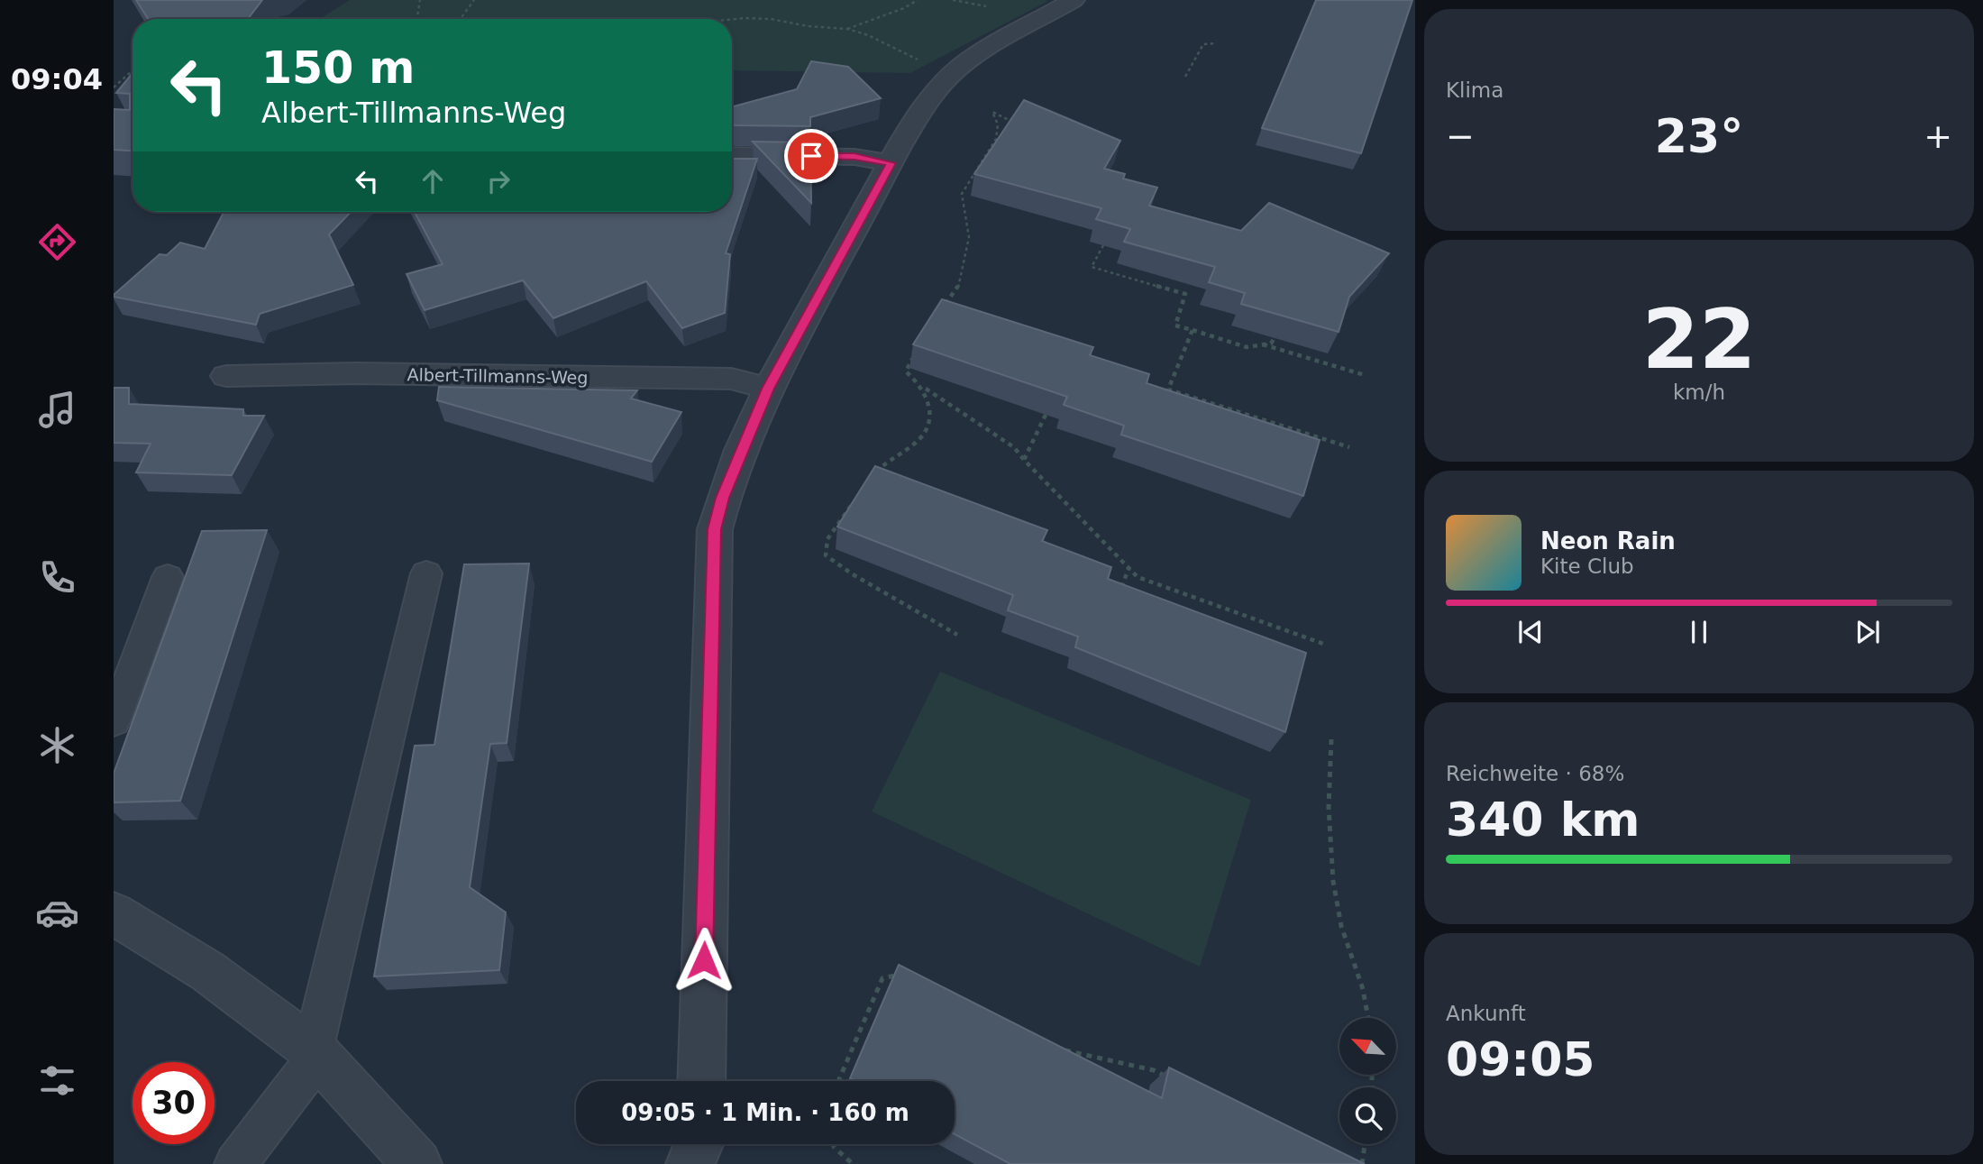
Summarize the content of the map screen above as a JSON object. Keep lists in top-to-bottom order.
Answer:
{
  "streets": {
    "street": ["Albert-Tillmanns-Weg"]
  },
  "north": "top left",
  "page": {
    "tabs": "09:04",
    "tile": [
      "Klima",
      ["22", "km/h"],
      ["Reichweite · 68%", "340 km"],
      ["Ankunft", "09:05"]
    ],
    "turn": ["150 m", "Albert-Tillmanns-Weg"],
    "heat": ["−", "23°", "+"],
    "song": ["Neon Rain", "Kite Club"],
    "limit": "30",
    "trip": "09:05 · 1 Min. · 160 m"
  }
}
